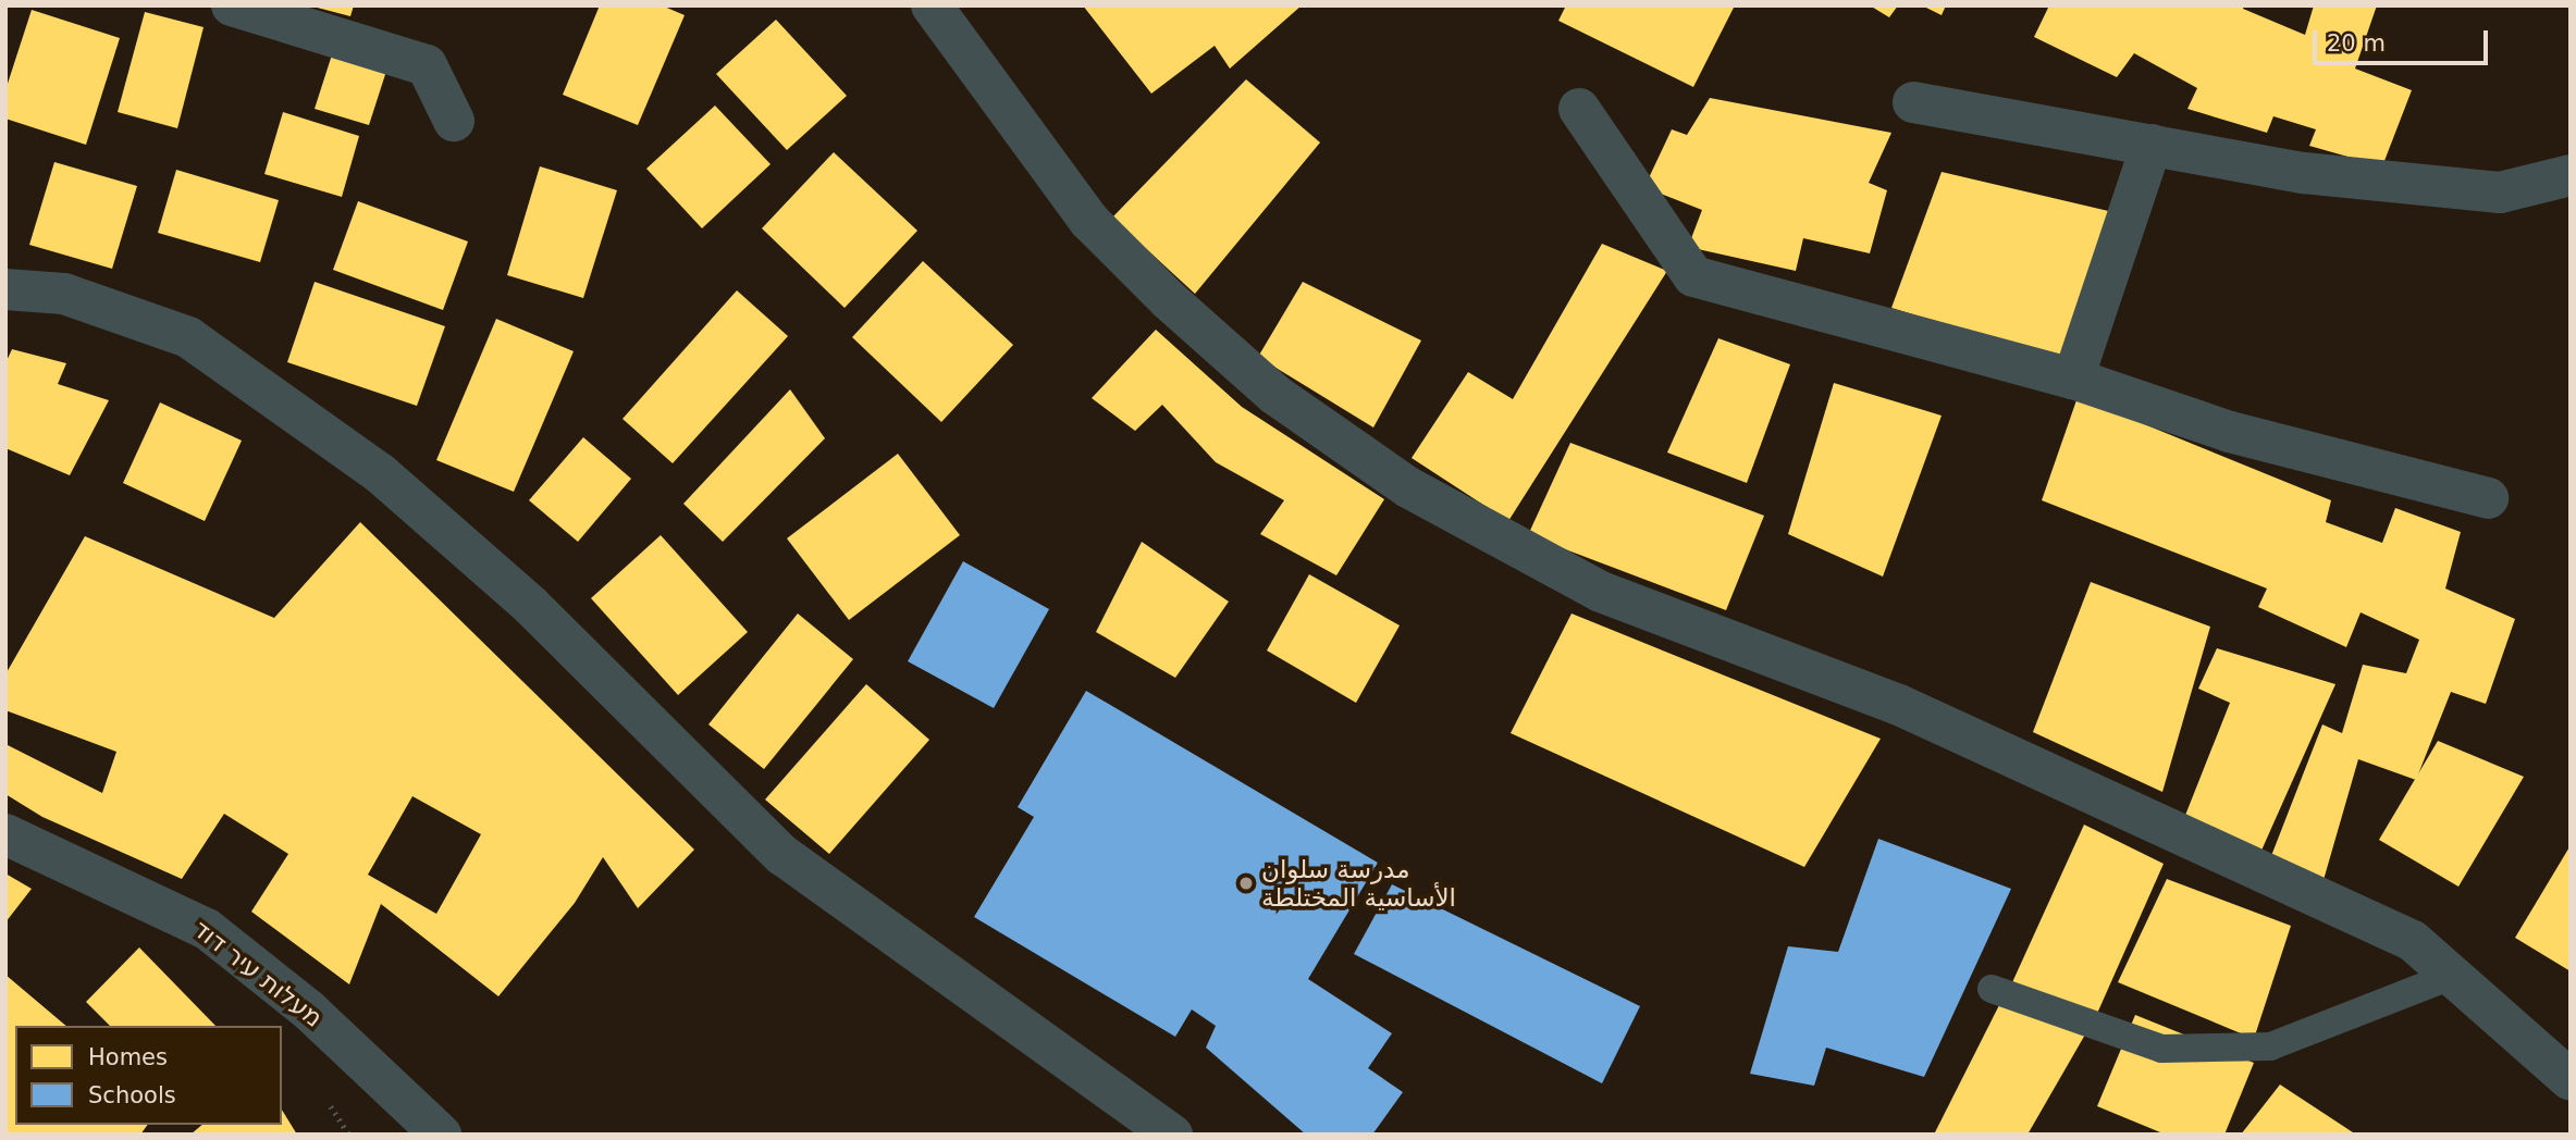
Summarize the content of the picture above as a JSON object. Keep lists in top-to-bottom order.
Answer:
{
  "streets": {
    "street": ["מעלות עיר דוד"]
  },
  "places": ["مدرسة سلوان الأساسية المختلطة"],
  "legend": ["Homes", "Schools"],
  "scale_bar": "20 m"
}
